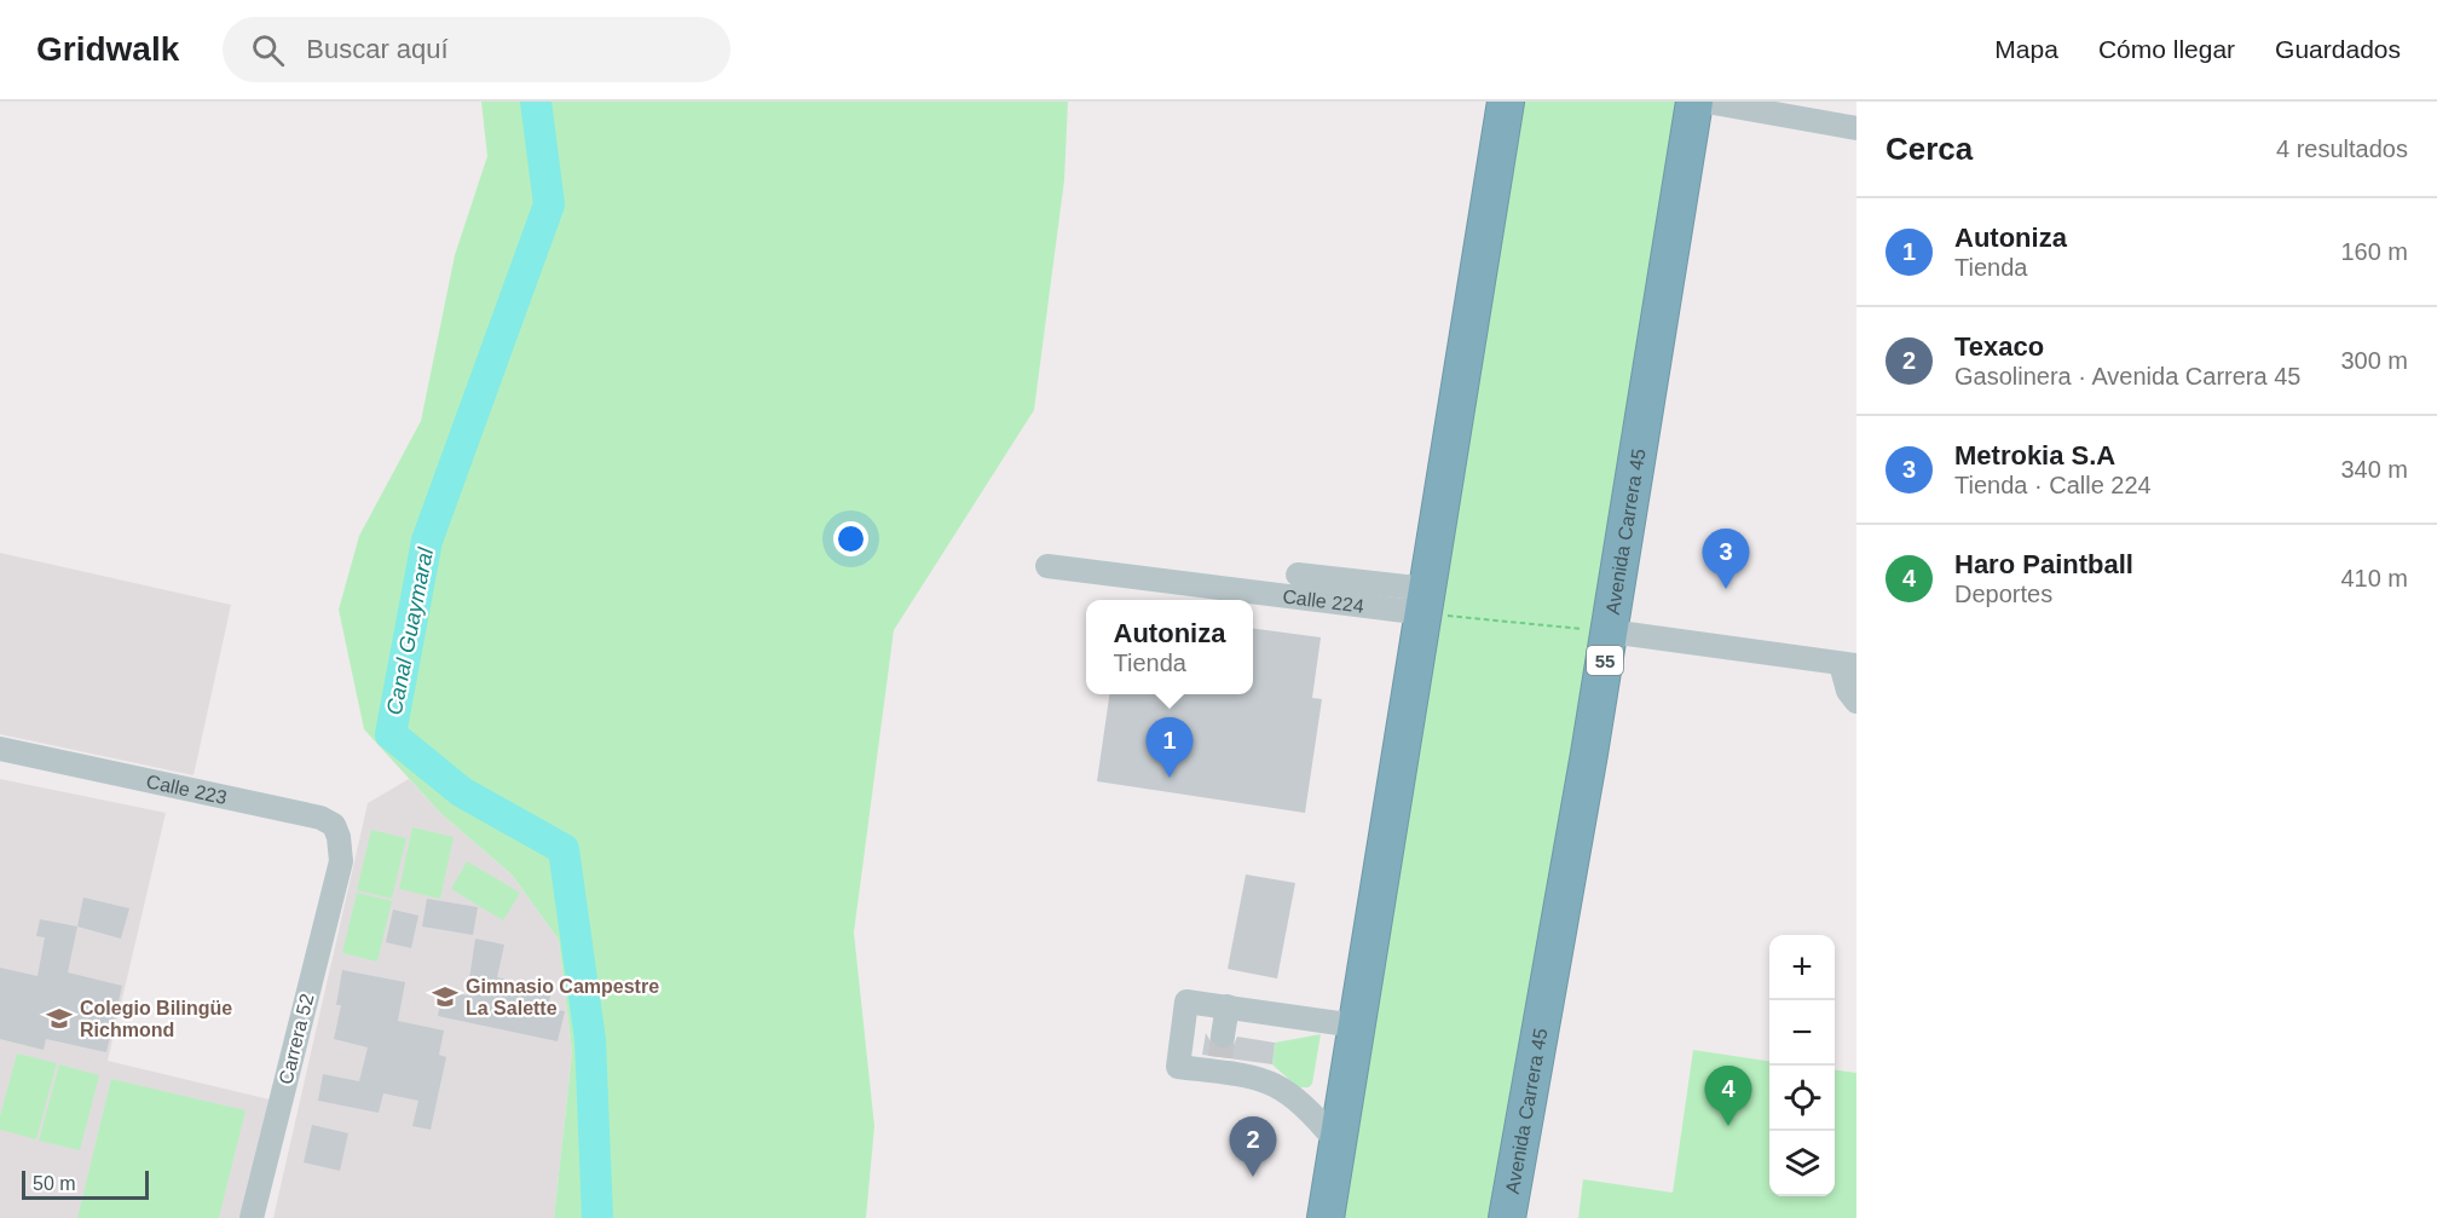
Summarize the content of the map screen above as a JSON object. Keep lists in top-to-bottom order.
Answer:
{
  "streets": {
    "highway": ["Avenida Carrera 45", "55"],
    "street": ["Calle 224", "Calle 223", "Carrera 52"]
  },
  "crossings": [
    ["Calle 223", "Carrera 52"]
  ],
  "water": ["Canal Guaymaral"],
  "places": {
    "school or university": ["Gimnasio Campestre La Salette", "Colegio Bilingüe Richmond"]
  },
  "scale_bar": "50 m",
  "page": {
    "header": "Gridwalk",
    "search": "Buscar aquí",
    "nav": ["Mapa", "Cómo llegar", "Guardados"],
    "heading": ["Cerca", "4 resultados"],
    "list": [
      {
        "mark": "1",
        "name": "Autoniza",
        "note": "Tienda",
        "value": "160 m"
      },
      {
        "mark": "2",
        "name": "Texaco",
        "note": "Gasolinera · Avenida Carrera 45",
        "value": "300 m"
      },
      {
        "mark": "3",
        "name": "Metrokia S.A",
        "note": "Tienda · Calle 224",
        "value": "340 m"
      },
      {
        "mark": "4",
        "name": "Haro Paintball",
        "note": "Deportes",
        "value": "410 m"
      }
    ],
    "pins": [
      "3",
      "1",
      "4",
      "2"
    ],
    "popup": ["Autoniza", "Tienda"],
    "map_buttons": ["+", "−"],
    "scale": "50 m"
  }
}
